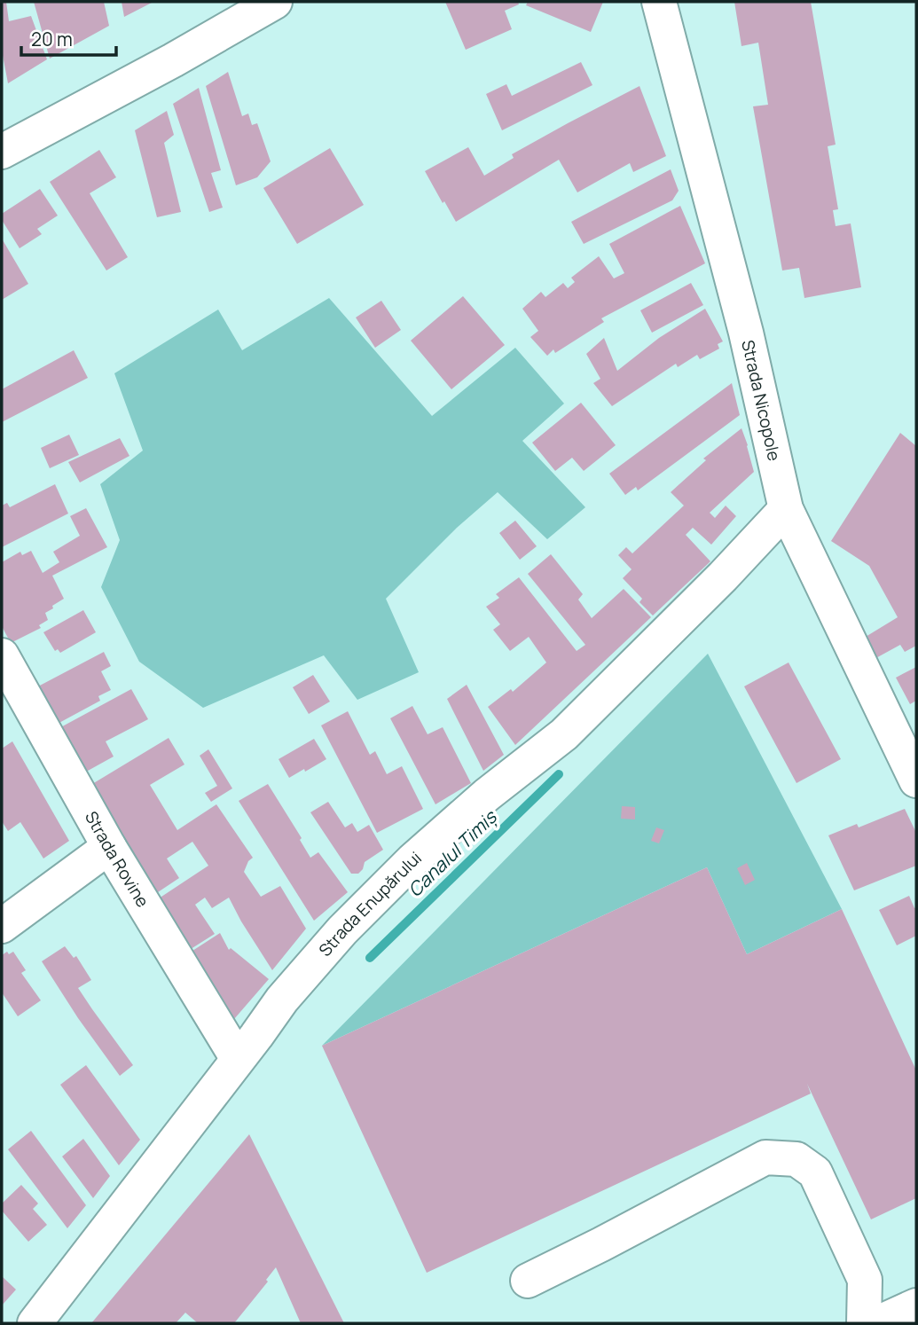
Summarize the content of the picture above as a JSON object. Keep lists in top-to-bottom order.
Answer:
{
  "streets": {
    "street": ["Strada Nicopole", "Strada Rovine", "Strada Enupărului"]
  },
  "crossings": [
    ["Strada Nicopole", "Strada Enupărului"],
    ["Strada Rovine", "Strada Enupărului"]
  ],
  "water": ["Canalul Timiș"],
  "scale_bar": "20 m"
}
